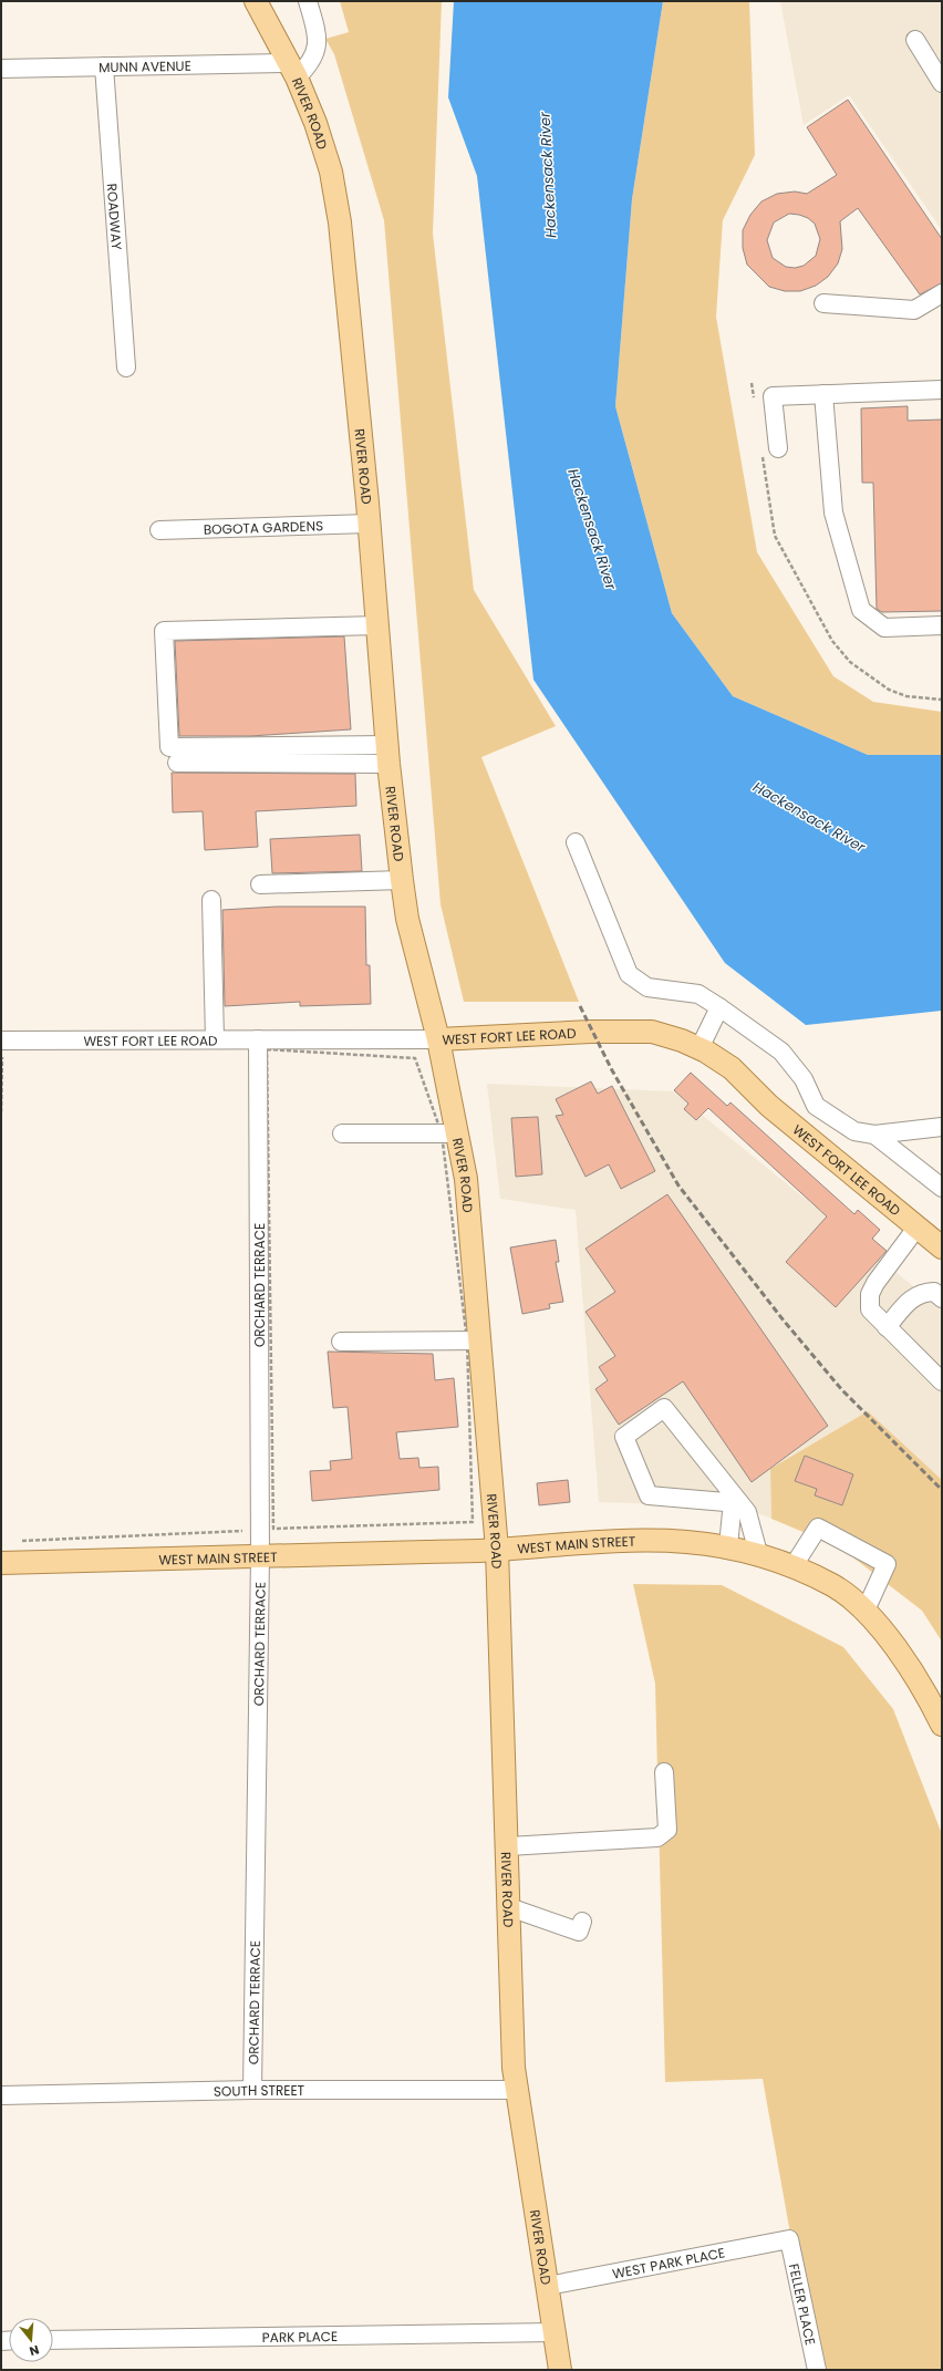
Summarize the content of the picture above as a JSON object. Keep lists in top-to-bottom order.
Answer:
{
  "streets": {
    "main road": ["RIVER ROAD", "WEST FORT LEE ROAD", "WEST MAIN STREET"],
    "street": [
      "MUNN AVENUE",
      "ROADWAY",
      "BOGOTA GARDENS",
      "ORCHARD TERRACE",
      "SOUTH STREET",
      "WEST PARK PLACE",
      "FELLER PLACE",
      "PARK PLACE"
    ]
  },
  "crossings": [
    ["MUNN AVENUE", "RIVER ROAD"],
    ["MUNN AVENUE", "ROADWAY"],
    ["RIVER ROAD", "BOGOTA GARDENS"],
    ["RIVER ROAD", "WEST FORT LEE ROAD"],
    ["RIVER ROAD", "WEST MAIN STREET"],
    ["RIVER ROAD", "SOUTH STREET"],
    ["RIVER ROAD", "WEST PARK PLACE"],
    ["RIVER ROAD", "PARK PLACE"],
    ["WEST FORT LEE ROAD", "ORCHARD TERRACE"],
    ["ORCHARD TERRACE", "WEST MAIN STREET"],
    ["ORCHARD TERRACE", "SOUTH STREET"],
    ["WEST PARK PLACE", "FELLER PLACE"]
  ],
  "water": ["Hackensack River"],
  "north": "bottom"
}
